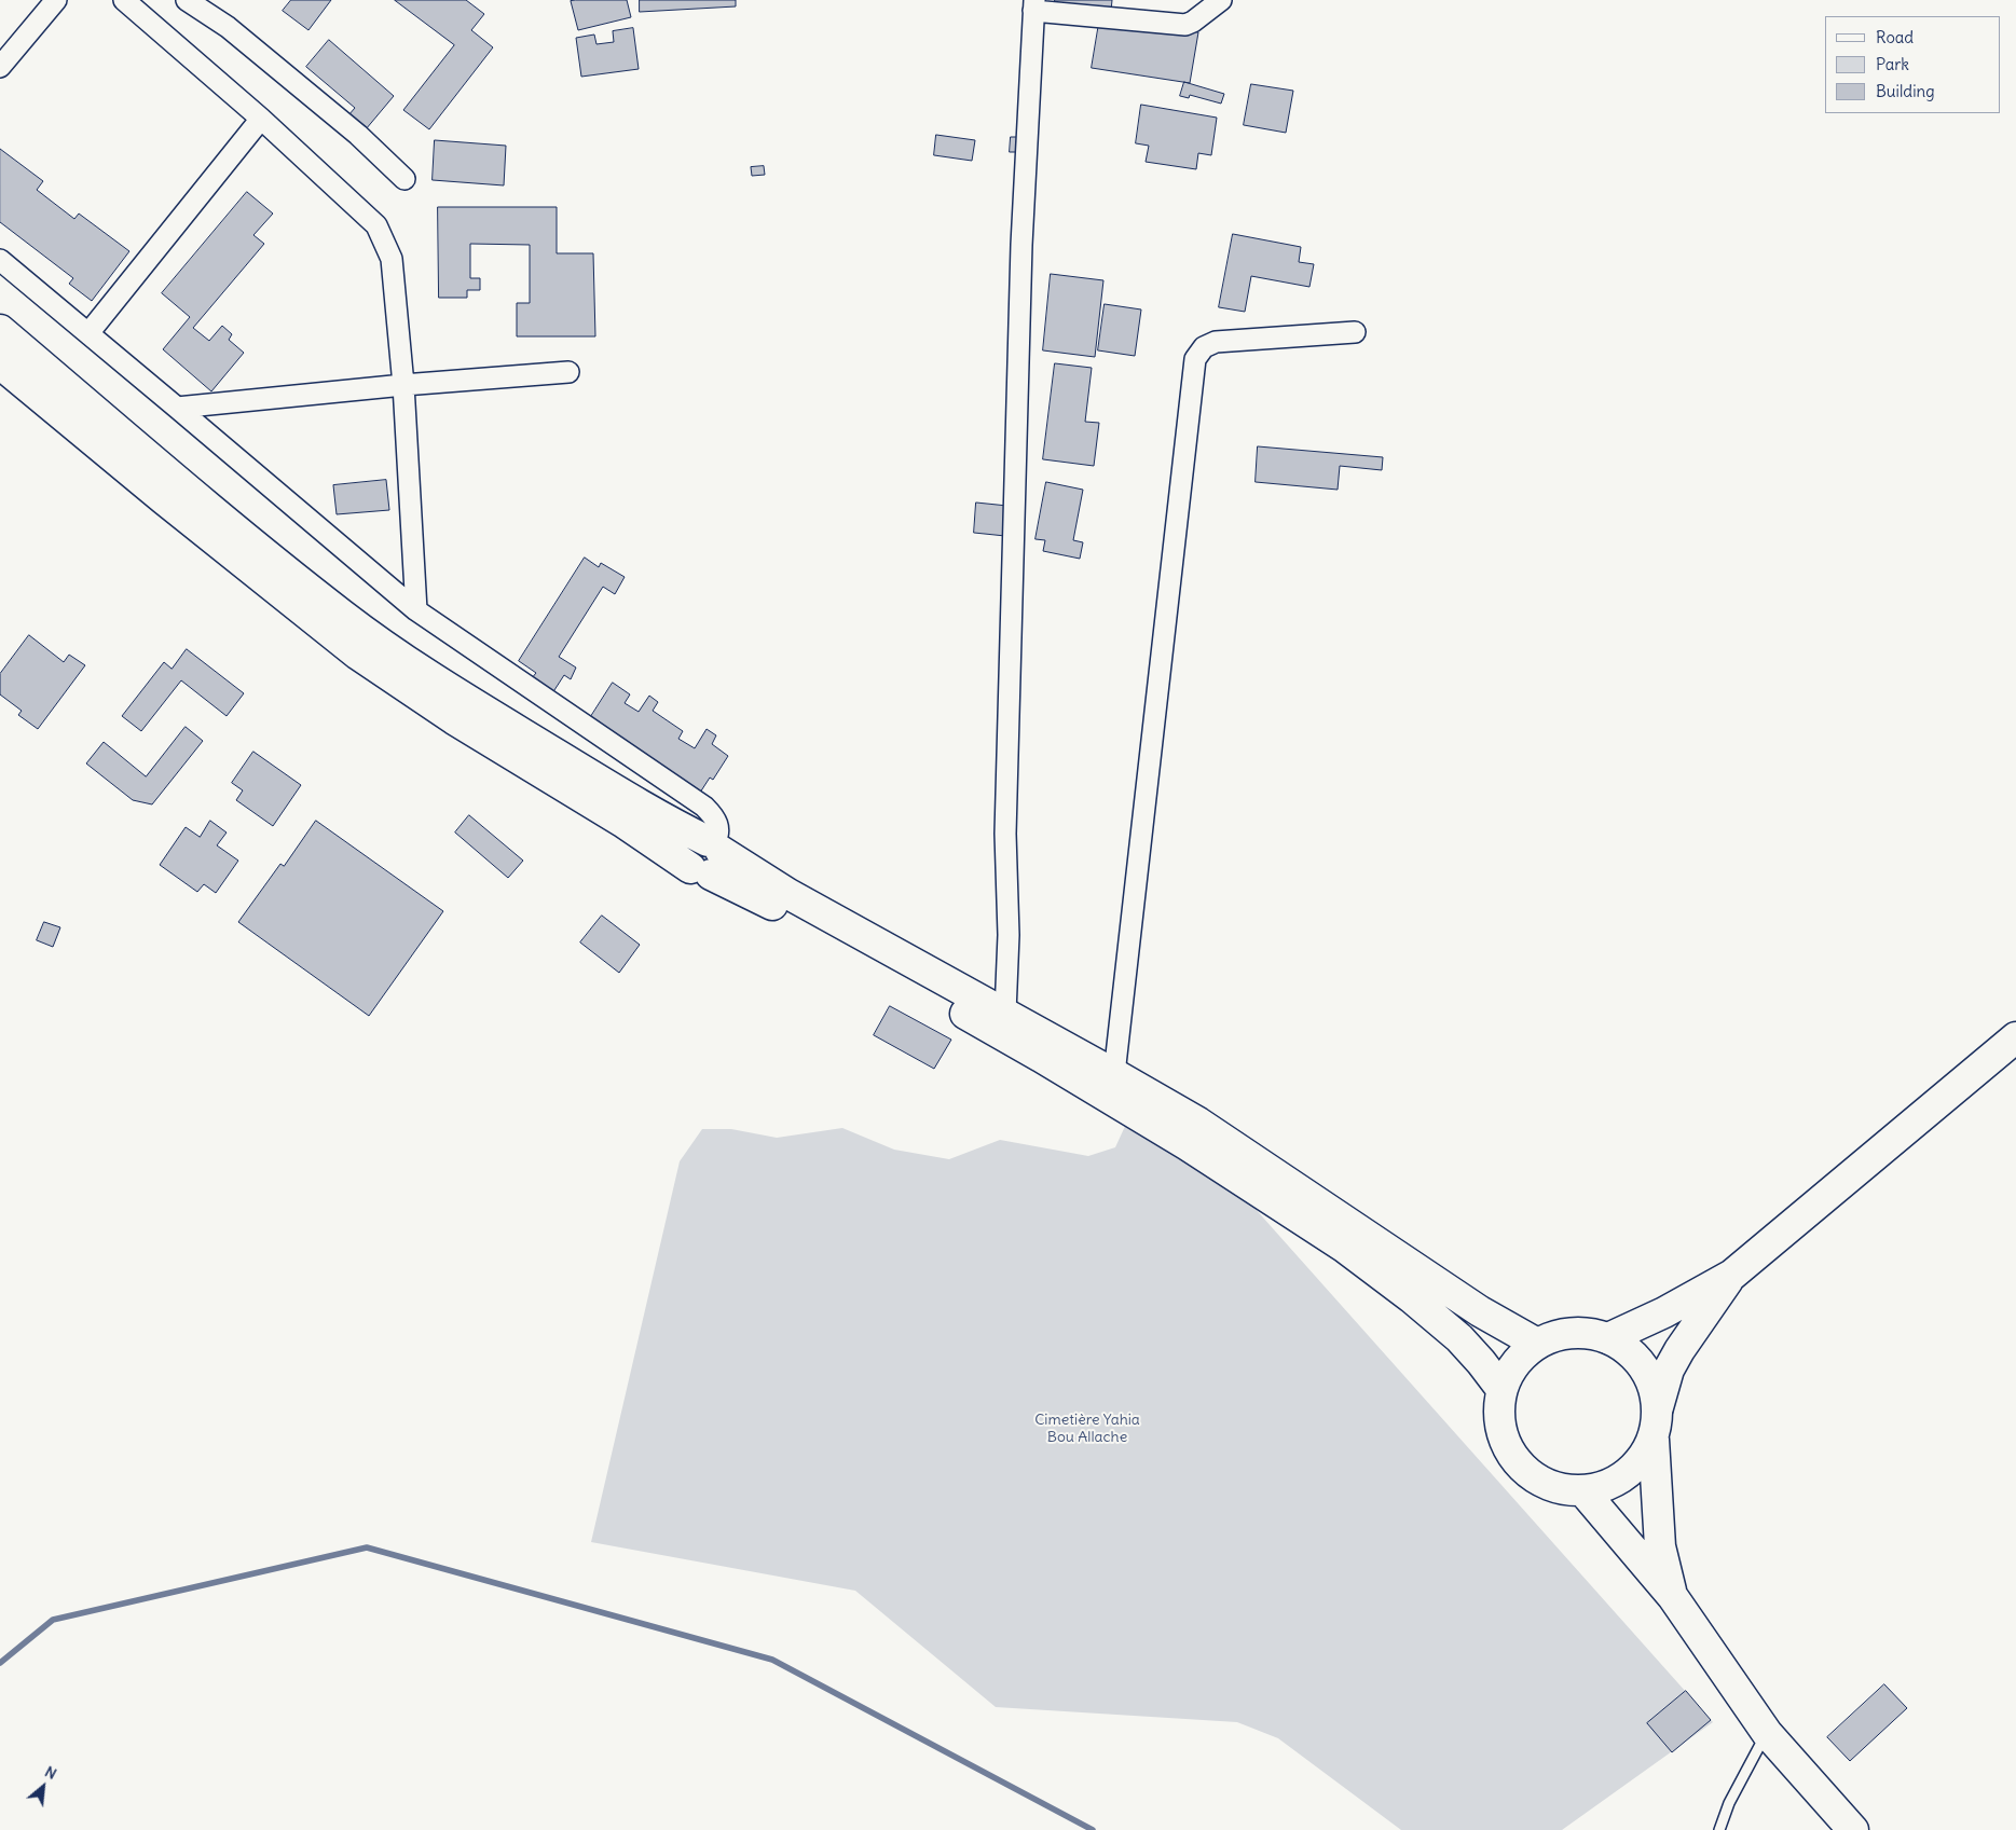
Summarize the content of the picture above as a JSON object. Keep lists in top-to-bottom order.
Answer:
{
  "parks": ["Cimetière Yahia Bou Allache"],
  "legend": ["Road", "Park", "Building"],
  "north": "top right"
}
